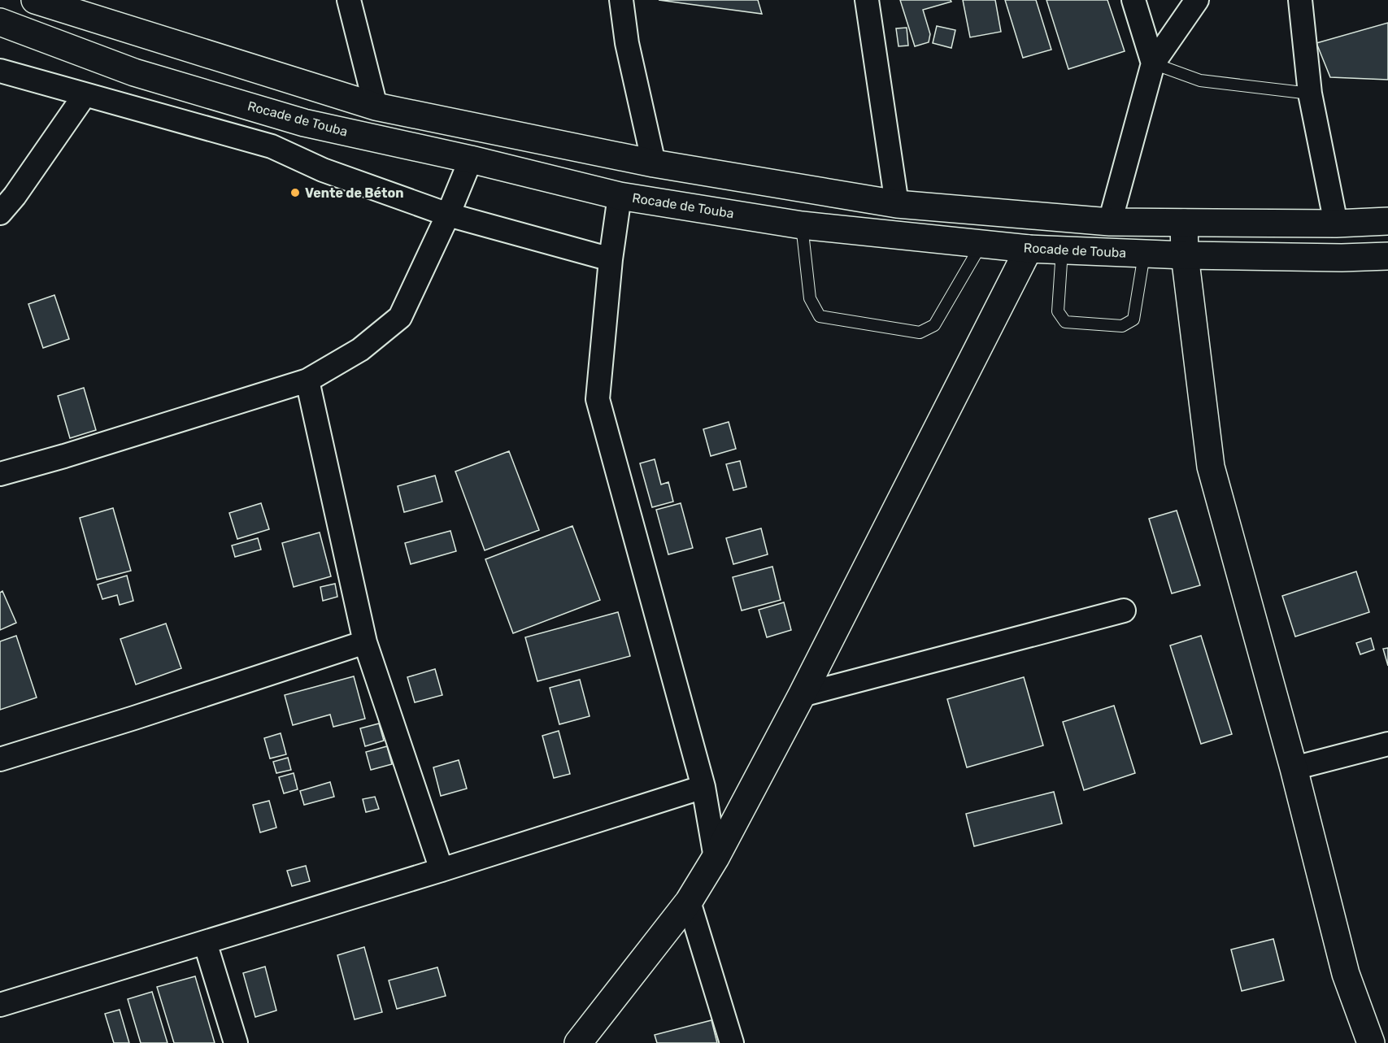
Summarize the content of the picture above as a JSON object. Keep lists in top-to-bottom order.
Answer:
{
  "streets": {
    "main road": ["Rocade de Touba"]
  },
  "places": ["Vente de Béton"]
}
